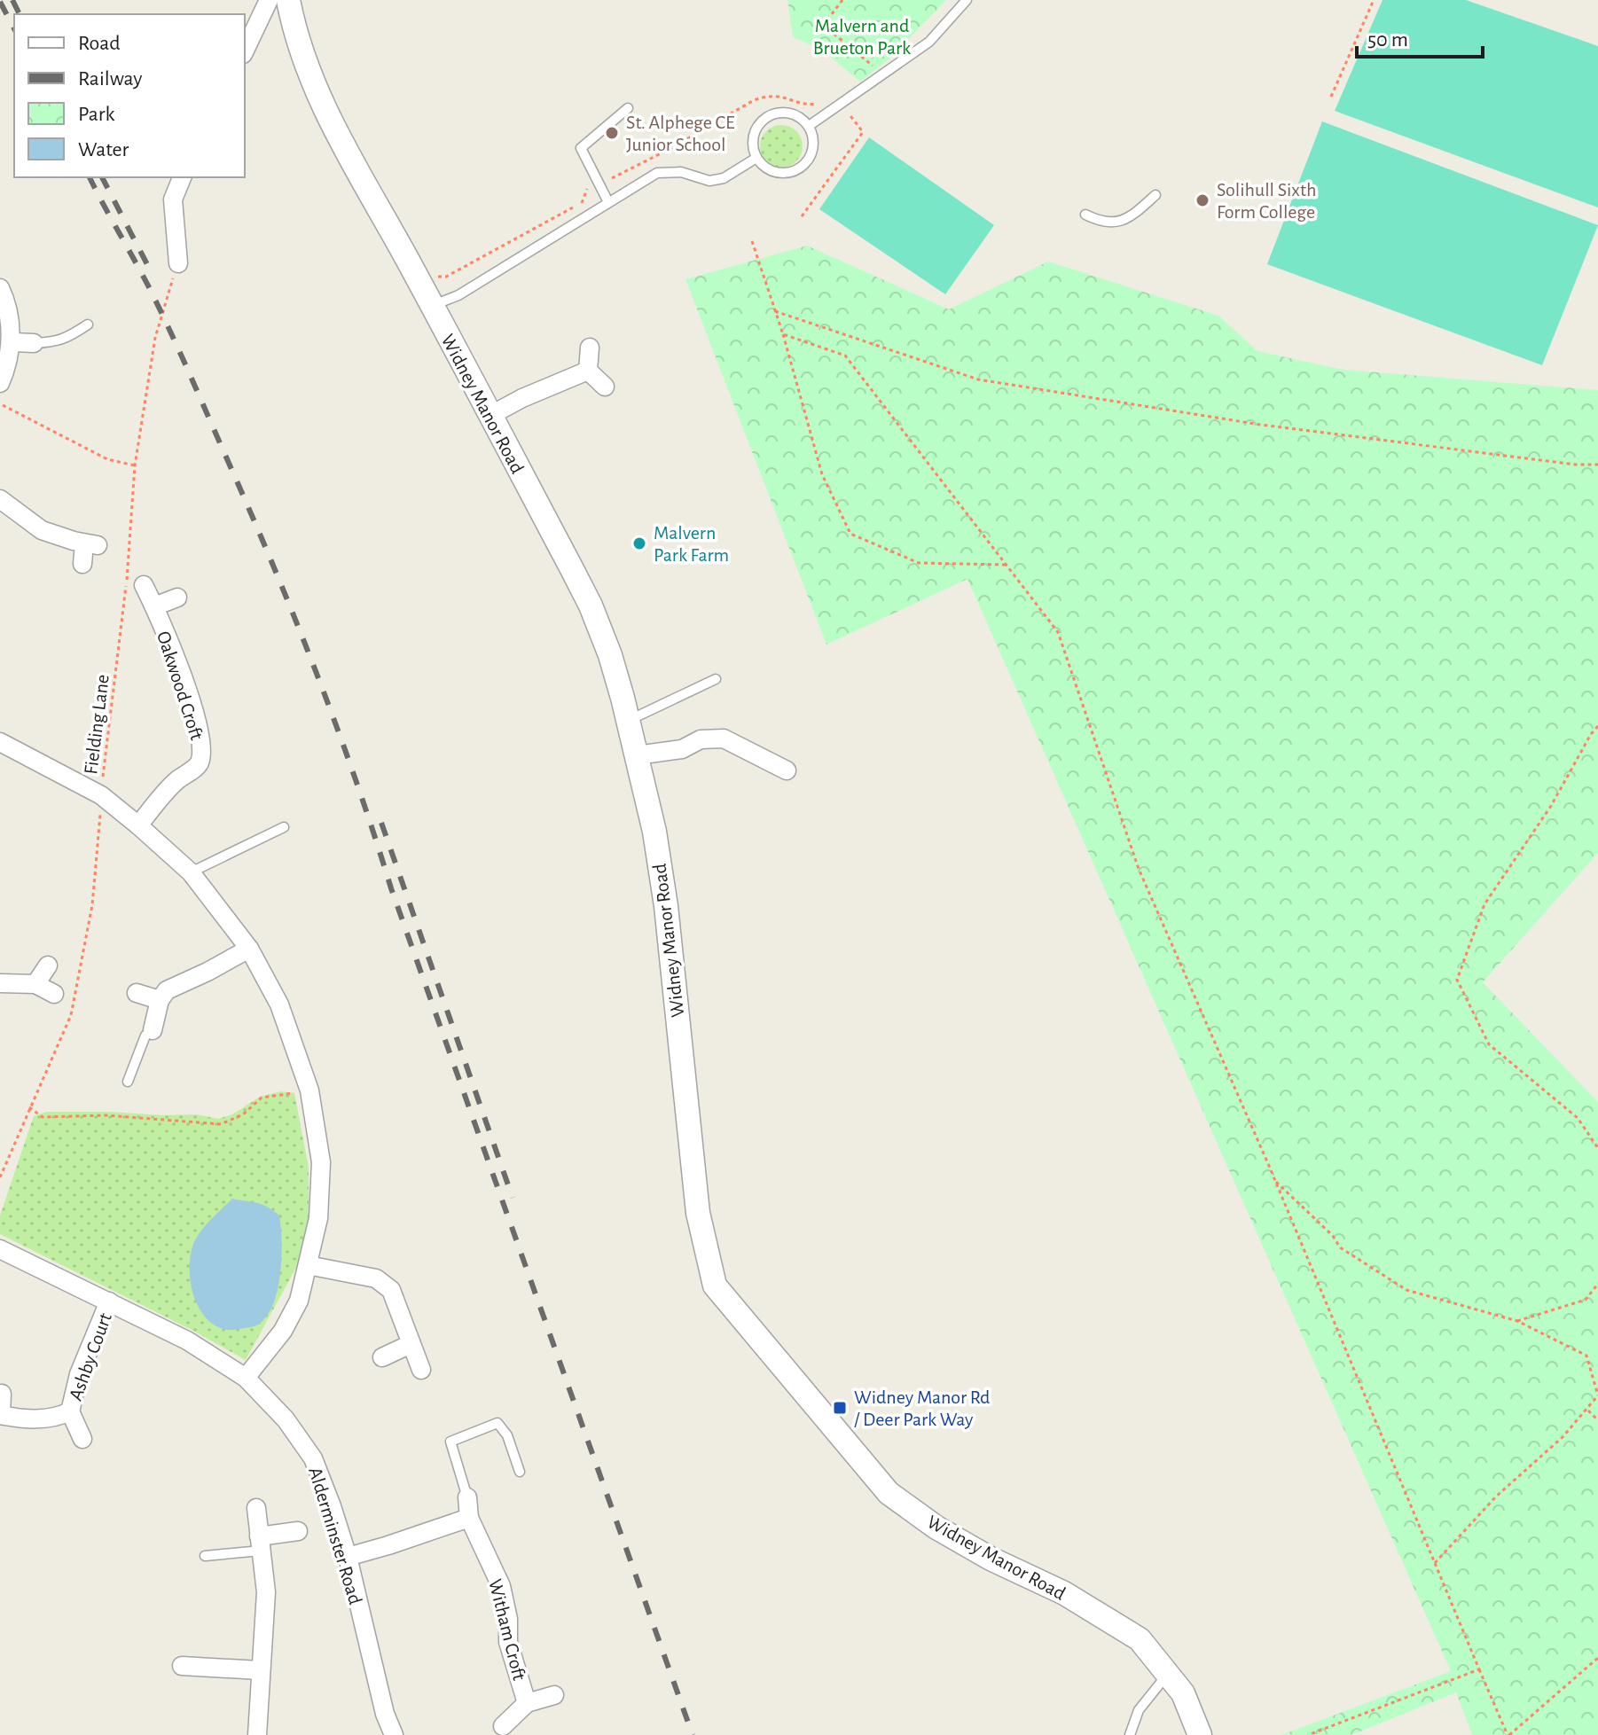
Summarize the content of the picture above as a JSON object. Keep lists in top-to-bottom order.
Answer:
{
  "streets": {
    "street": [
      "Widney Manor Road",
      "Oakwood Croft",
      "Ashby Court",
      "Alderminster Road",
      "Witham Croft"
    ],
    "path": ["Fielding Lane"]
  },
  "crossings": [
    ["Ashby Court", "Alderminster Road"]
  ],
  "parks": ["Malvern and Brueton Park"],
  "places": {
    "other": ["St. Alphege CE Junior School", "Solihull Sixth Form College", "Malvern Park Farm"],
    "transit": ["Widney Manor Rd / Deer Park Way"]
  },
  "legend": [
    "Road",
    "Railway",
    "Park",
    "Water"
  ],
  "scale_bar": "50 m"
}
